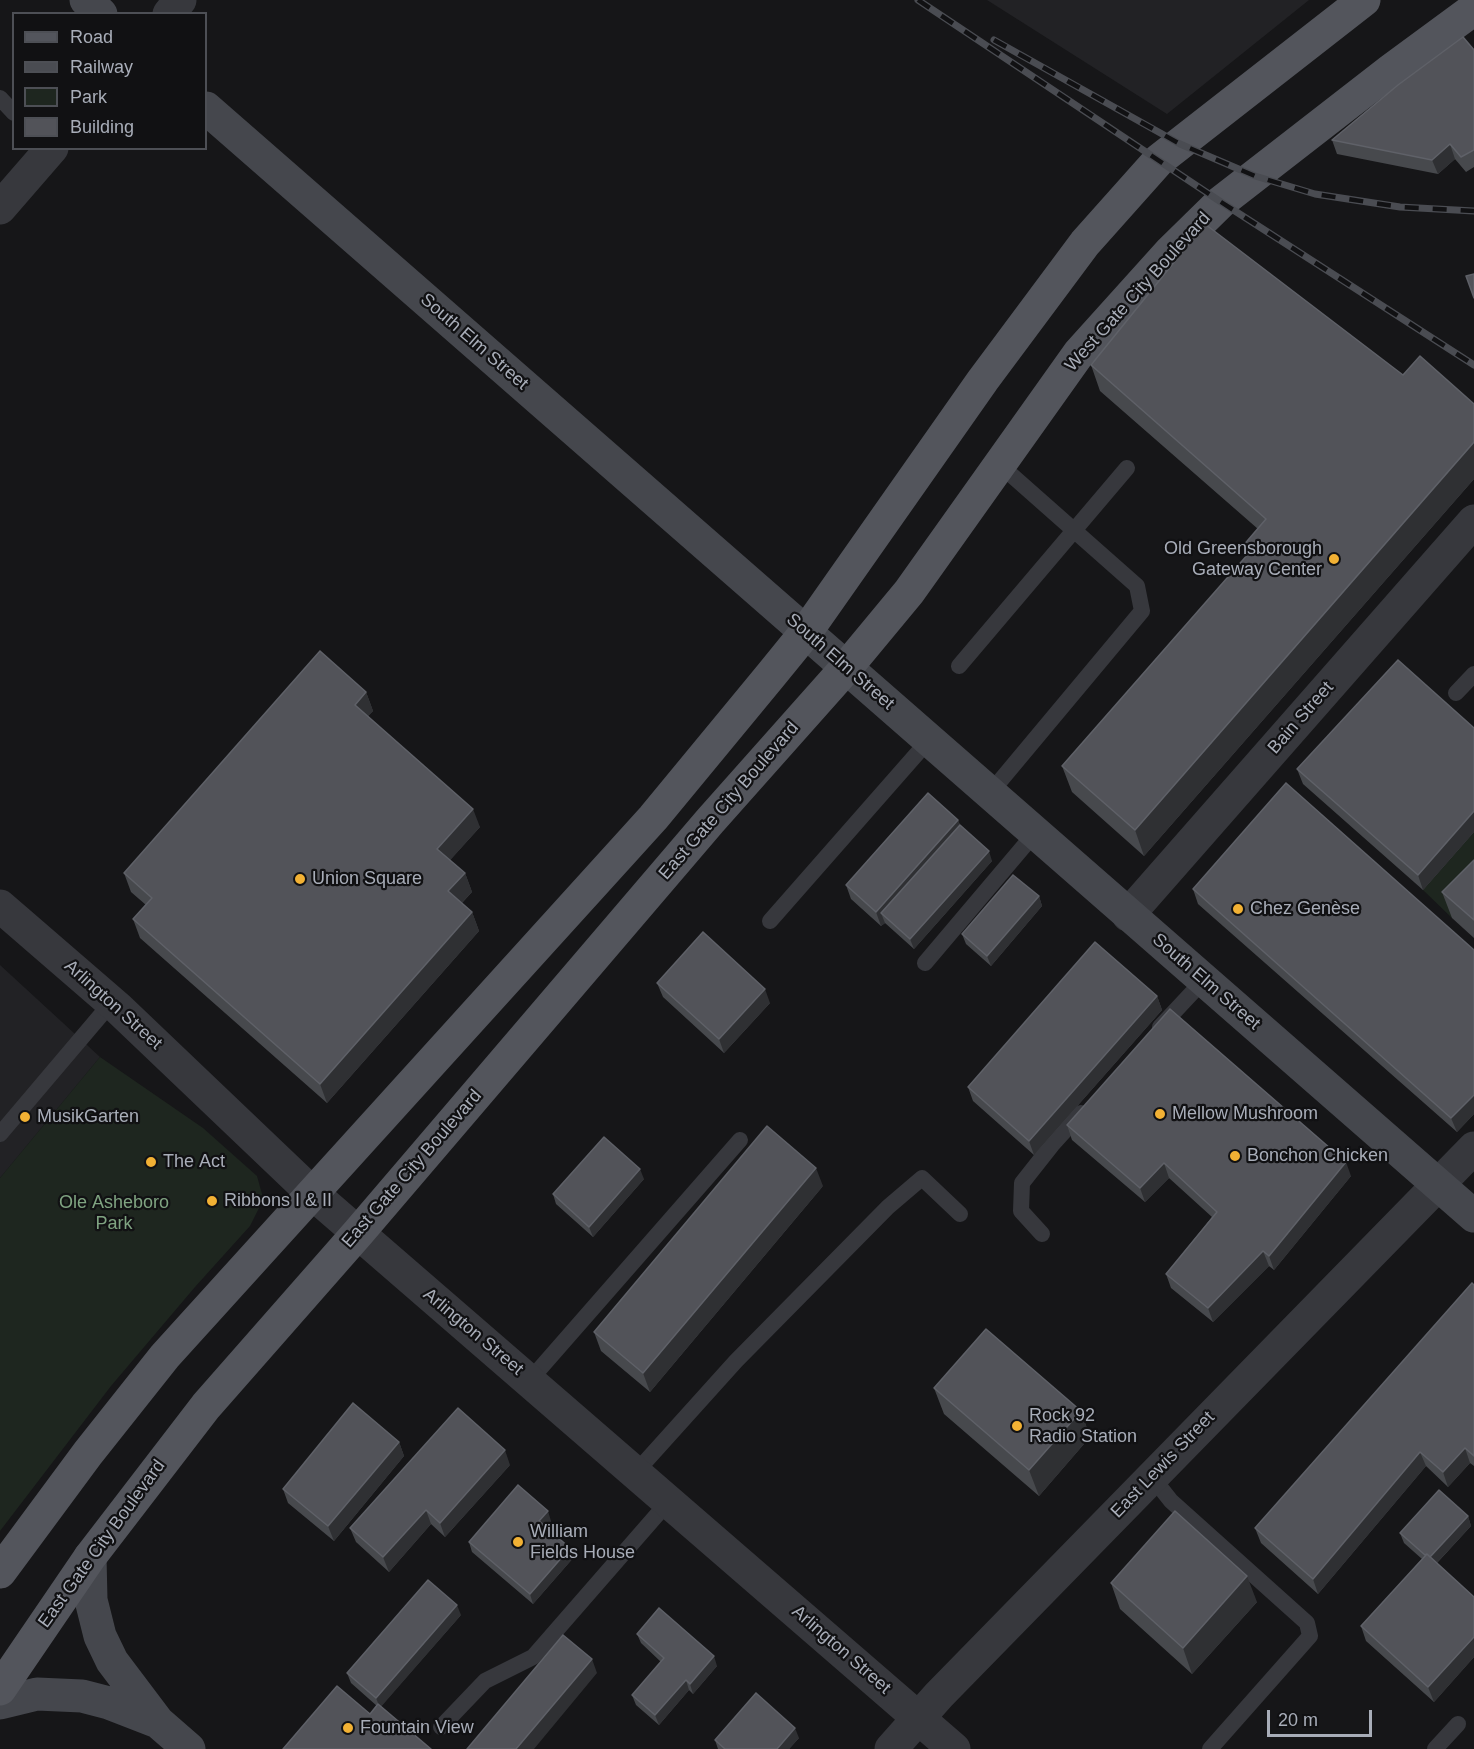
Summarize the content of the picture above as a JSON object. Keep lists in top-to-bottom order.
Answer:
{
  "streets": {
    "main road": ["West Gate City Boulevard", "South Elm Street", "East Gate City Boulevard"],
    "street": ["Bain Street", "Arlington Street", "East Lewis Street"]
  },
  "crossings": [
    ["West Gate City Boulevard", "South Elm Street"],
    ["West Gate City Boulevard", "East Gate City Boulevard"],
    ["South Elm Street", "Bain Street"],
    ["South Elm Street", "East Gate City Boulevard"],
    ["South Elm Street", "East Lewis Street"],
    ["East Gate City Boulevard", "Arlington Street"],
    ["Arlington Street", "East Lewis Street"]
  ],
  "parks": ["Ole Asheboro Park"],
  "places": [
    "Old Greensborough Gateway Center",
    "Union Square",
    "Chez Genèse",
    "Mellow Mushroom",
    "MusikGarten",
    "Bonchon Chicken",
    "The Act",
    "Ribbons I & II",
    "Rock 92 Radio Station",
    "William Fields House",
    "Fountain View"
  ],
  "legend": [
    "Road",
    "Railway",
    "Park",
    "Building"
  ],
  "scale_bar": "20 m"
}
